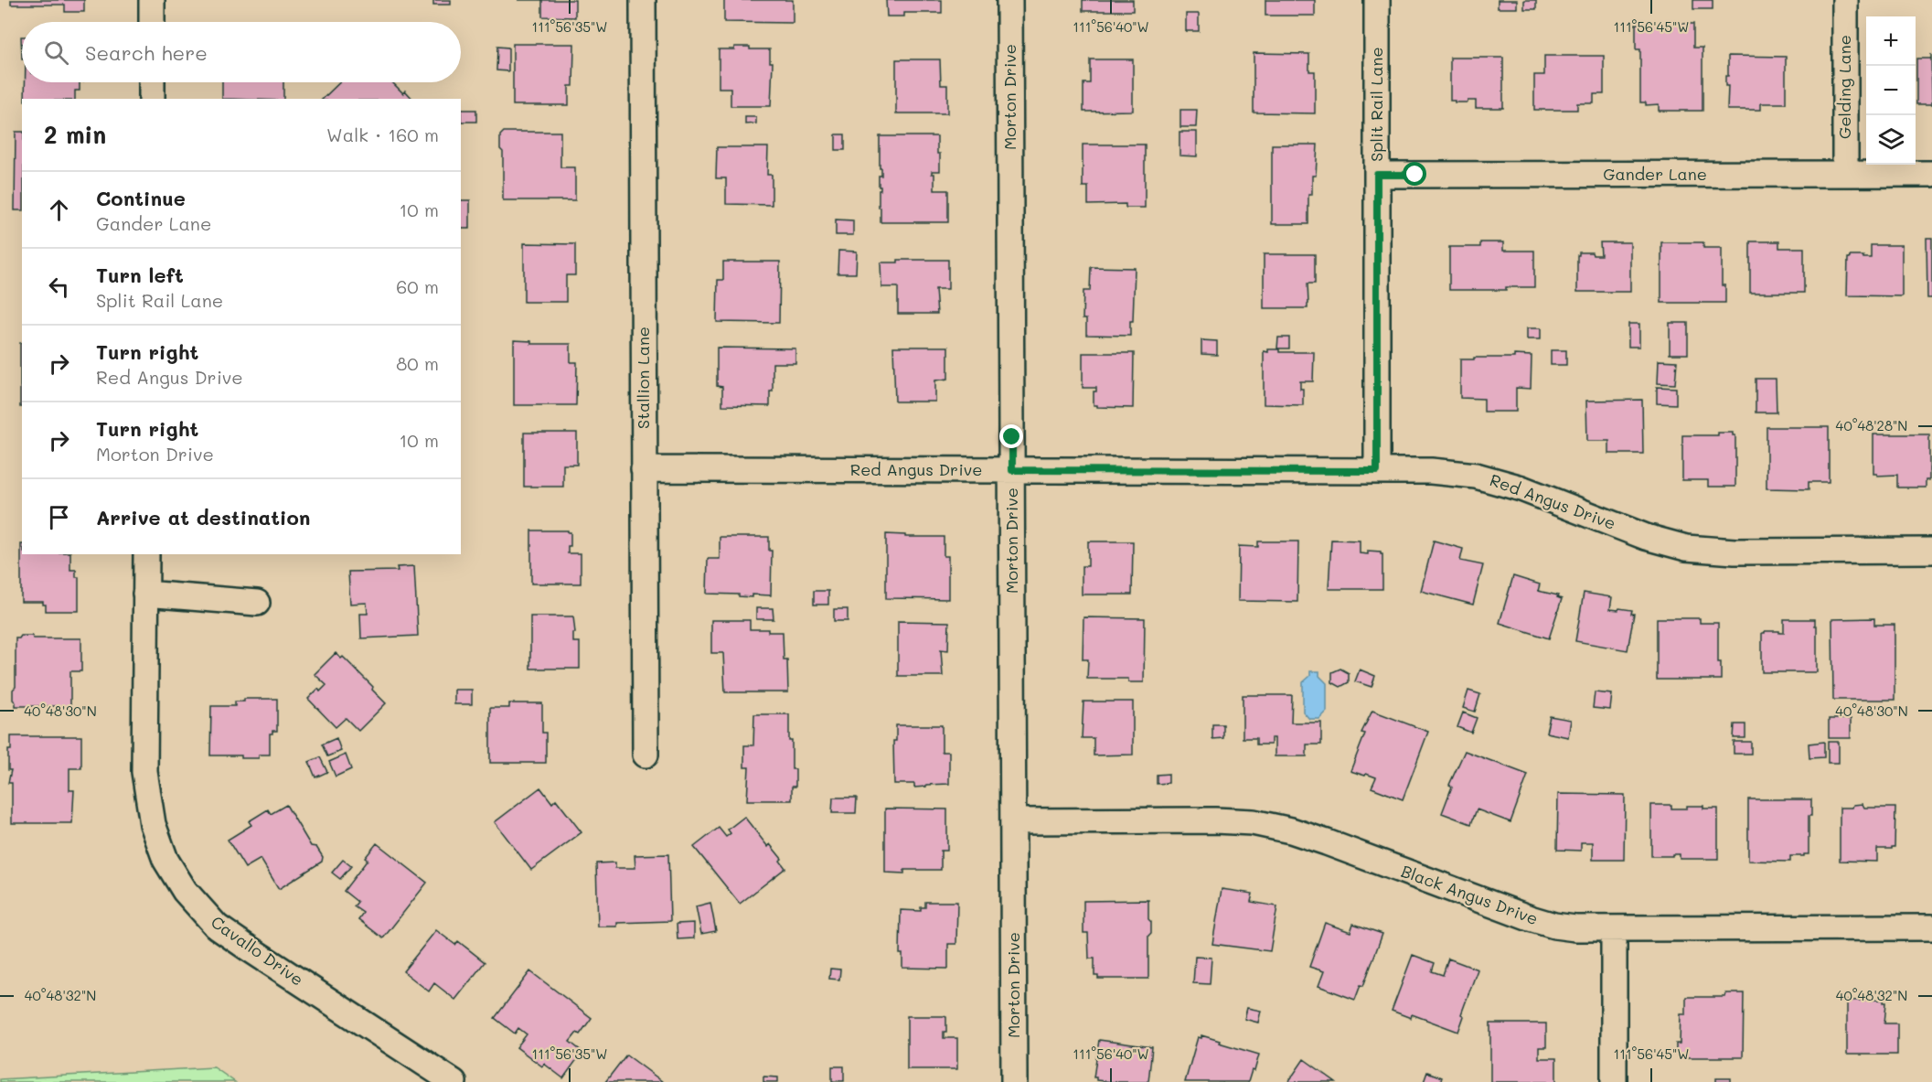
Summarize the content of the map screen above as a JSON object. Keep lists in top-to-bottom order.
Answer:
{
  "streets": {
    "street": [
      "Gelding Lane",
      "Morton Drive",
      "Split Rail Lane",
      "Gander Lane",
      "Stallion Lane",
      "Red Angus Drive",
      "Black Angus Drive",
      "Cavallo Drive"
    ]
  },
  "crossings": [
    ["Gelding Lane", "Gander Lane"],
    ["Morton Drive", "Red Angus Drive"],
    ["Morton Drive", "Black Angus Drive"],
    ["Split Rail Lane", "Gander Lane"],
    ["Split Rail Lane", "Red Angus Drive"],
    ["Stallion Lane", "Red Angus Drive"]
  ],
  "page": {
    "map_buttons": ["+", "−"],
    "search": "Search here",
    "heading": ["2 min", "Walk · 160 m"],
    "list": [
      ["Continue", "Gander Lane", "10 m"],
      ["Turn left", "Split Rail Lane", "60 m"],
      ["Turn right", "Red Angus Drive", "80 m"],
      ["Turn right", "Morton Drive", "10 m"],
      "Arrive at destination"
    ]
  },
  "coordinates": [
    "111°56'35\"W",
    "111°56'40\"W",
    "111°56'45\"W",
    "40°48'28\"N",
    "40°48'30\"N",
    "40°48'32\"N"
  ]
}
